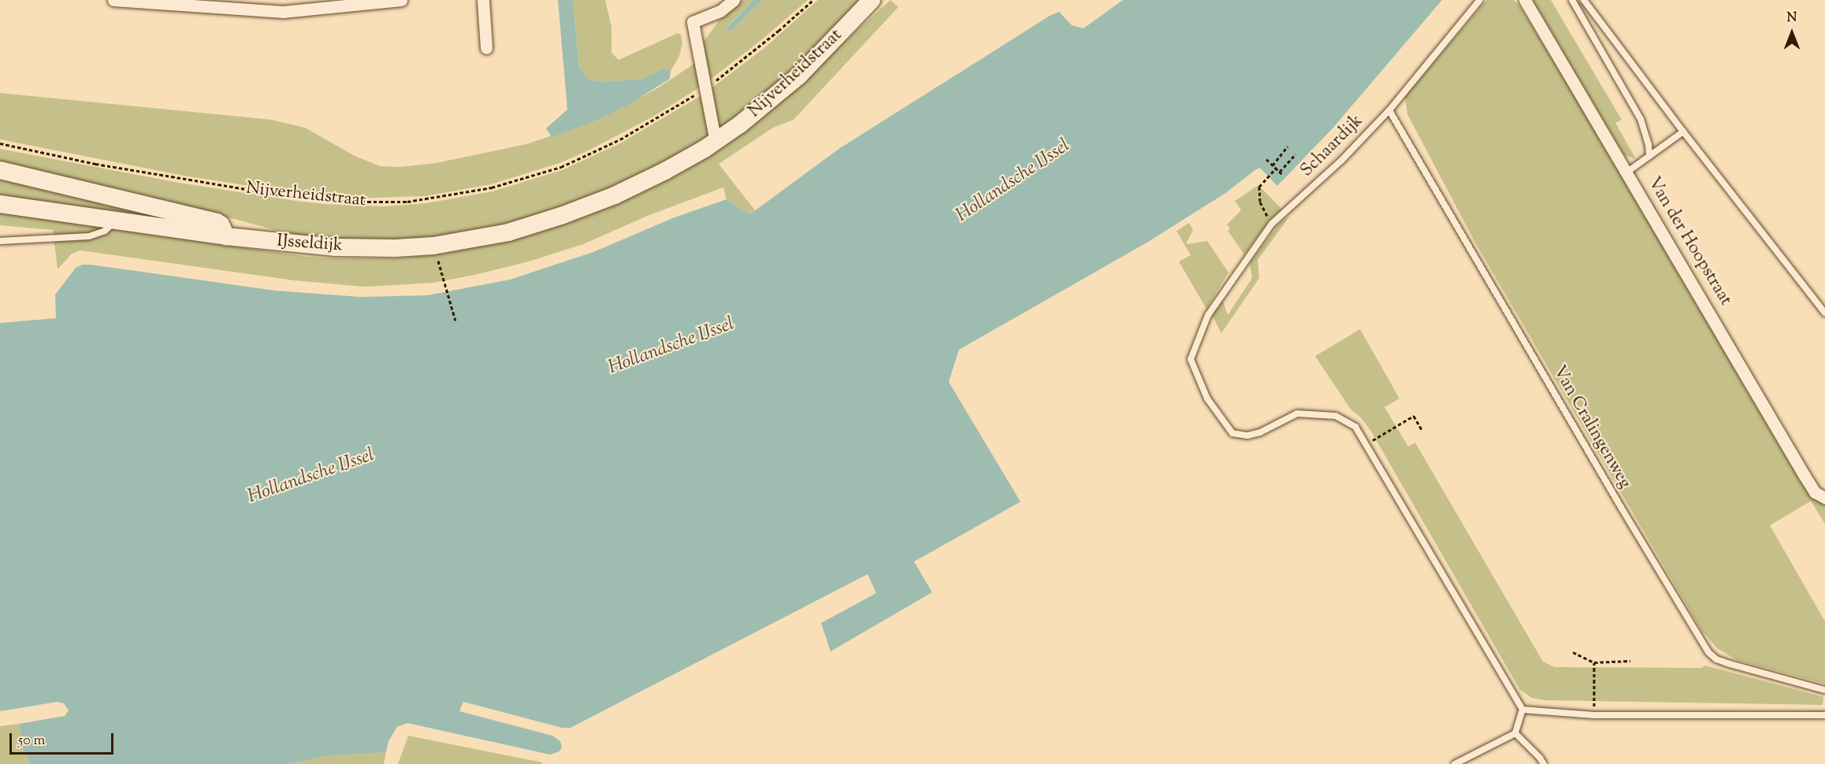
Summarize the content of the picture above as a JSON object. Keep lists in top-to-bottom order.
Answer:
{
  "streets": {
    "street": ["Nijverheidstraat", "Van der Hoopstraat", "IJsseldijk"],
    "lane": ["Schaardijk", "Van Cralingenweg"]
  },
  "crossings": [
    ["Nijverheidstraat", "IJsseldijk"],
    ["Schaardijk", "Van Cralingenweg"]
  ],
  "water": ["Hollandsche IJssel"],
  "scale_bar": "50 m",
  "north": "top"
}
